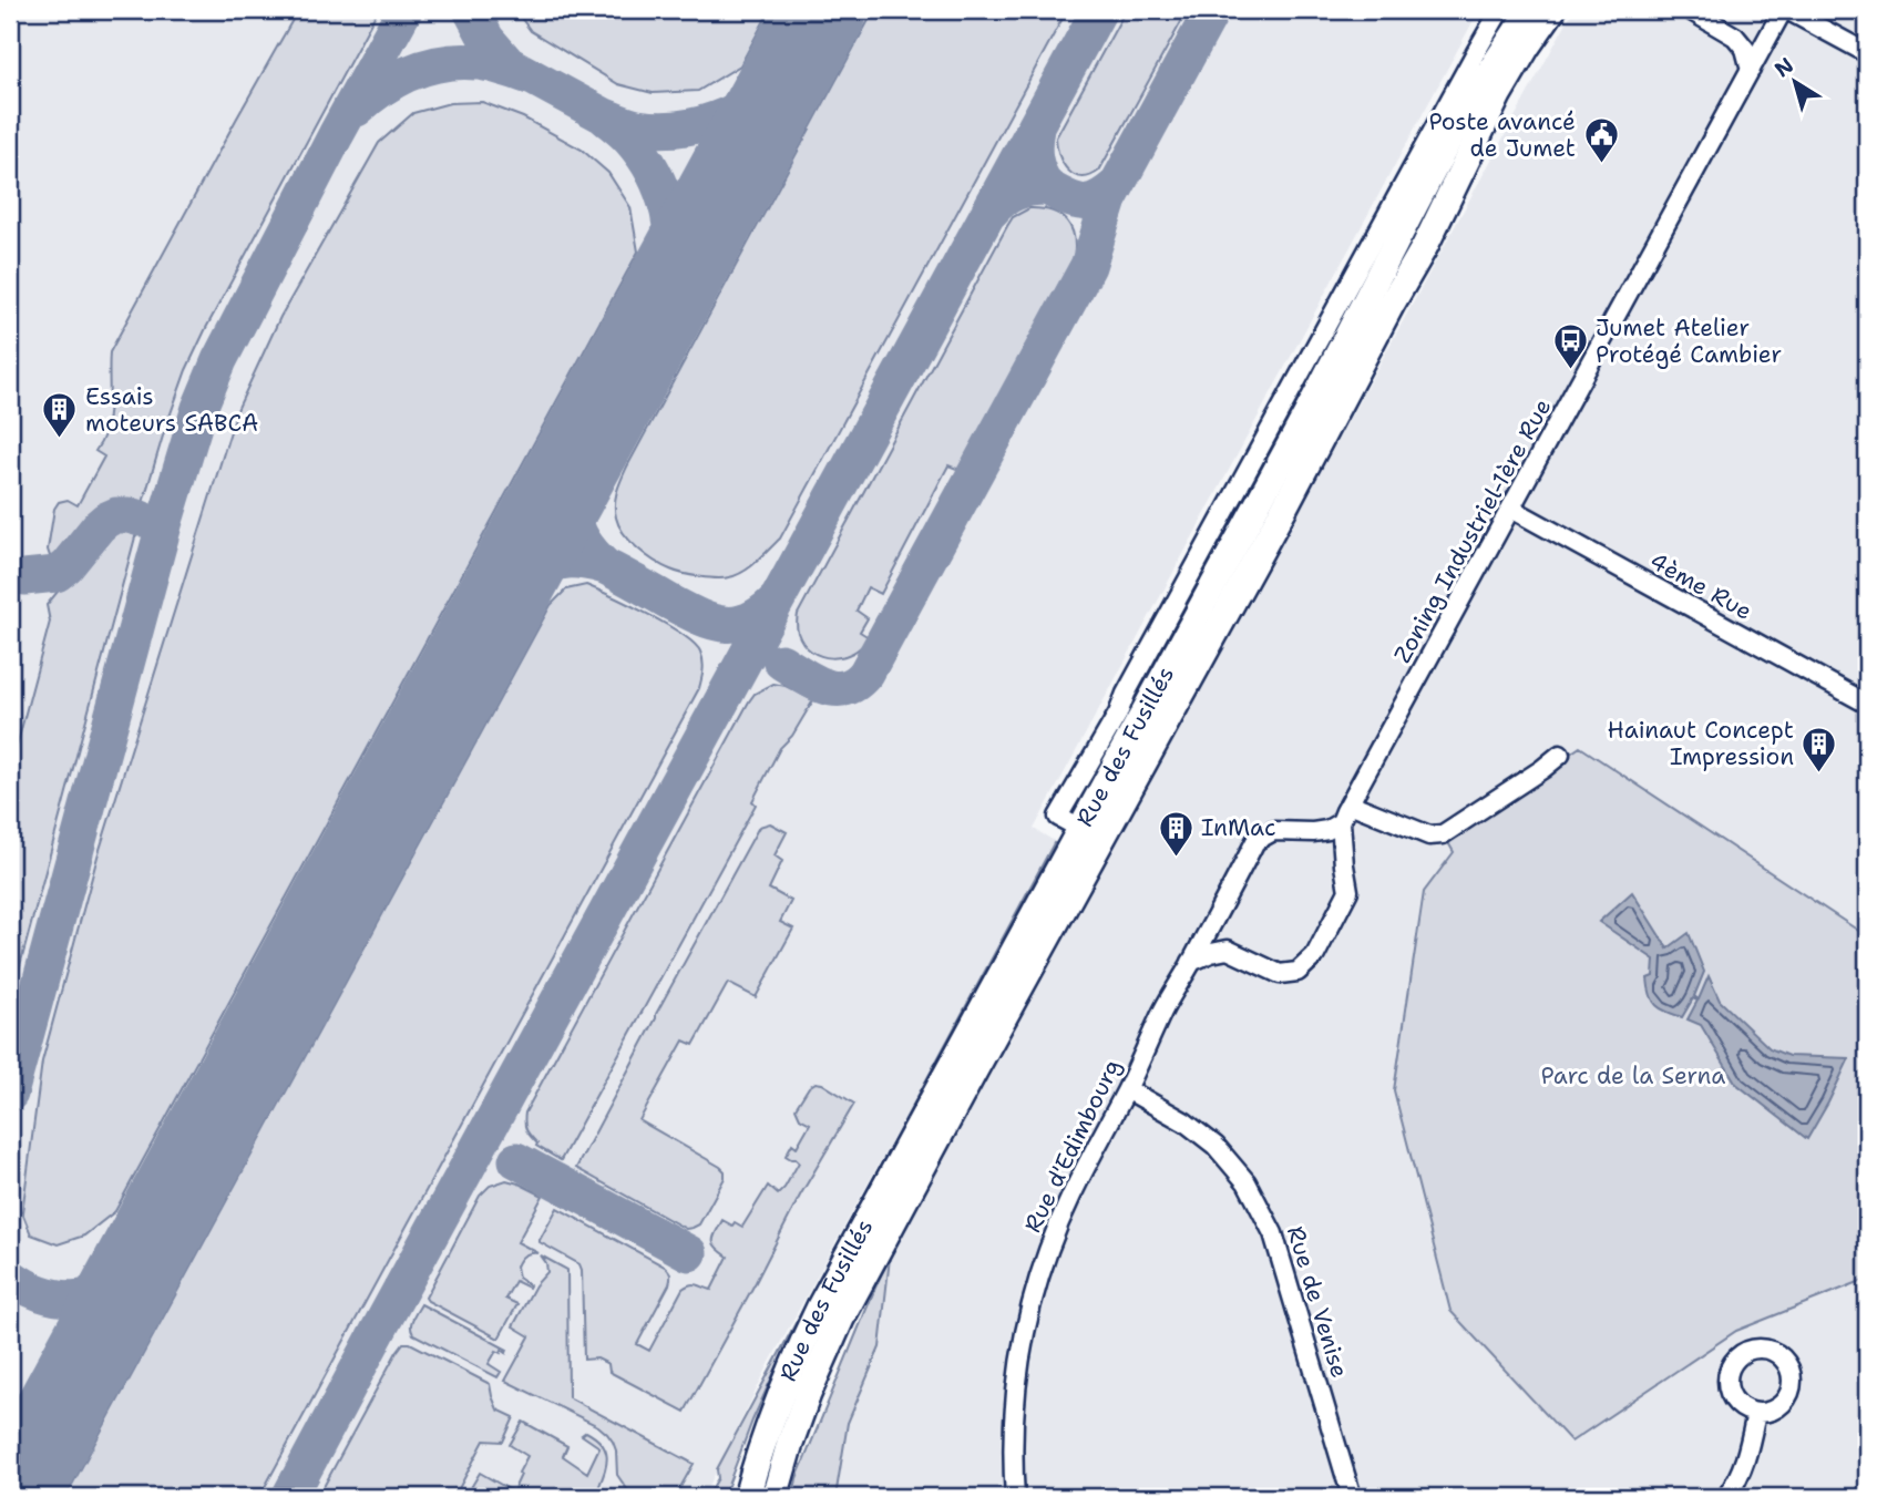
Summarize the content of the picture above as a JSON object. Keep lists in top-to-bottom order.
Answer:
{
  "streets": {
    "highway": ["Rue des Fusillés"],
    "street": [
      "Zoning Industriel-1ère Rue",
      "4ème Rue",
      "Rue d'Edimbourg",
      "Rue de Venise"
    ]
  },
  "crossings": [
    ["Zoning Industriel-1ère Rue", "4ème Rue"],
    ["Zoning Industriel-1ère Rue", "Rue d'Edimbourg"],
    ["Rue d'Edimbourg", "Rue de Venise"]
  ],
  "parks": ["Parc de la Serna"],
  "places": {
    "public building": ["Poste avancé de Jumet"],
    "bus stop": ["Jumet Atelier Protégé Cambier"],
    "building": ["Essais moteurs SABCA", "Hainaut Concept Impression", "InMac"]
  },
  "north": "top left"
}
